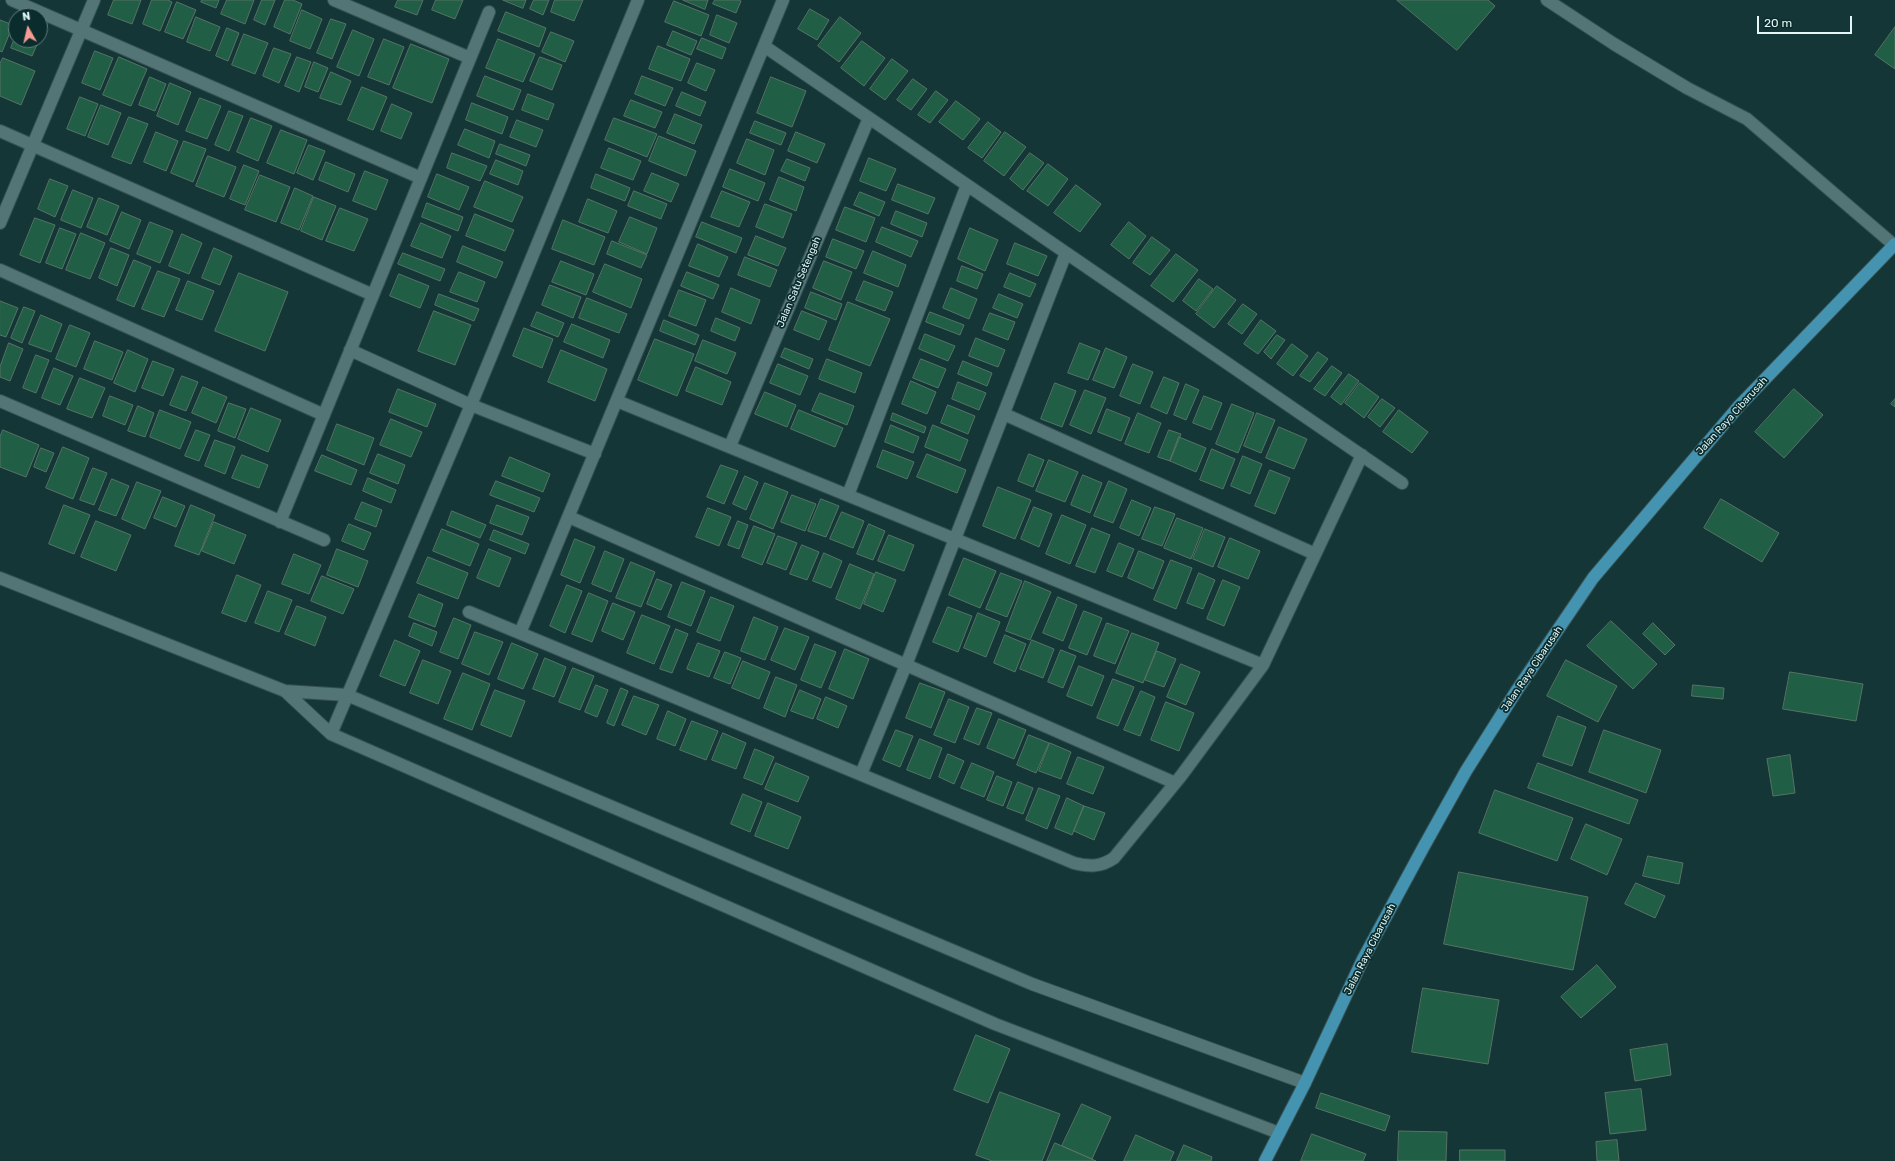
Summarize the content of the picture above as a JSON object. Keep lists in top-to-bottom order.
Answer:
{
  "streets": {
    "main road": ["Jalan Raya Cibarusah"],
    "street": ["Jalan Satu Setengah"]
  },
  "scale_bar": "20 m",
  "north": "top"
}
